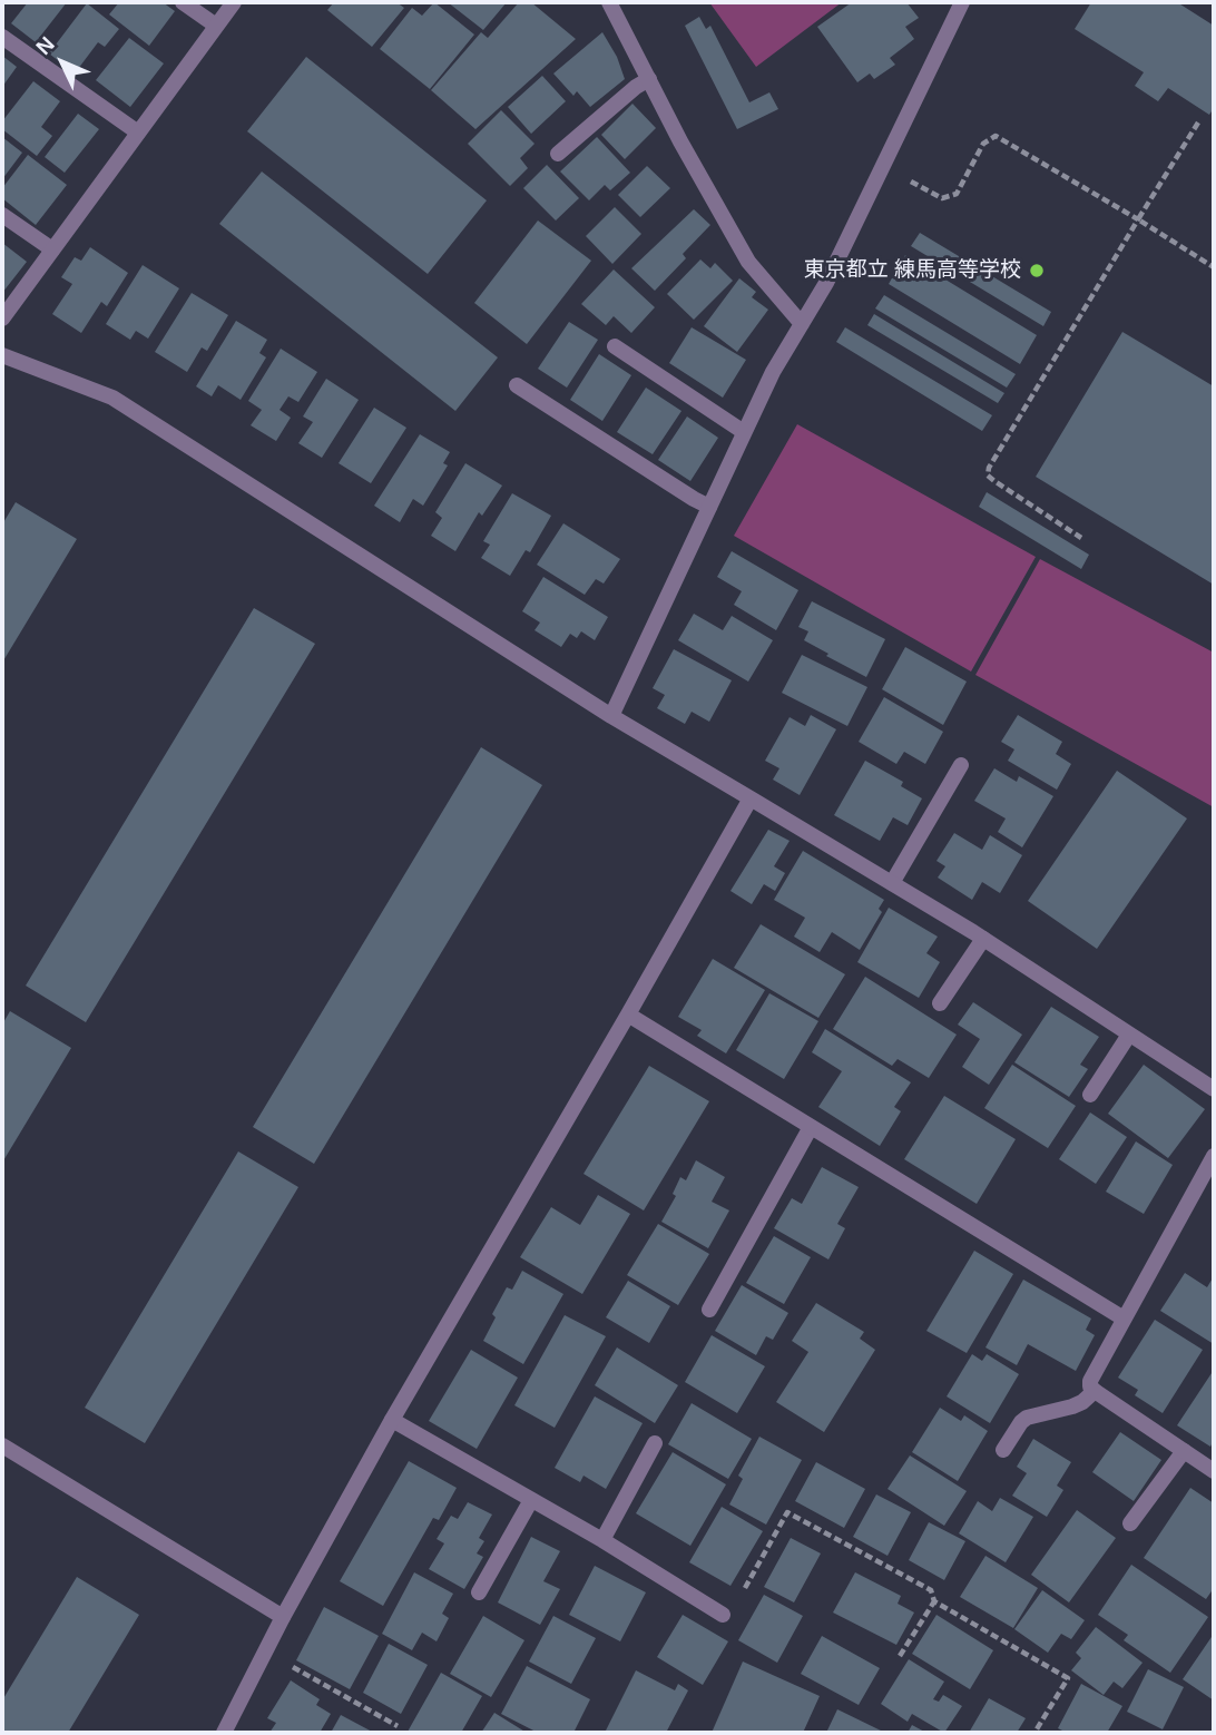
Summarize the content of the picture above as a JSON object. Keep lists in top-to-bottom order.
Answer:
{
  "places": ["東京都立 練馬高等学校"],
  "north": "top left"
}
